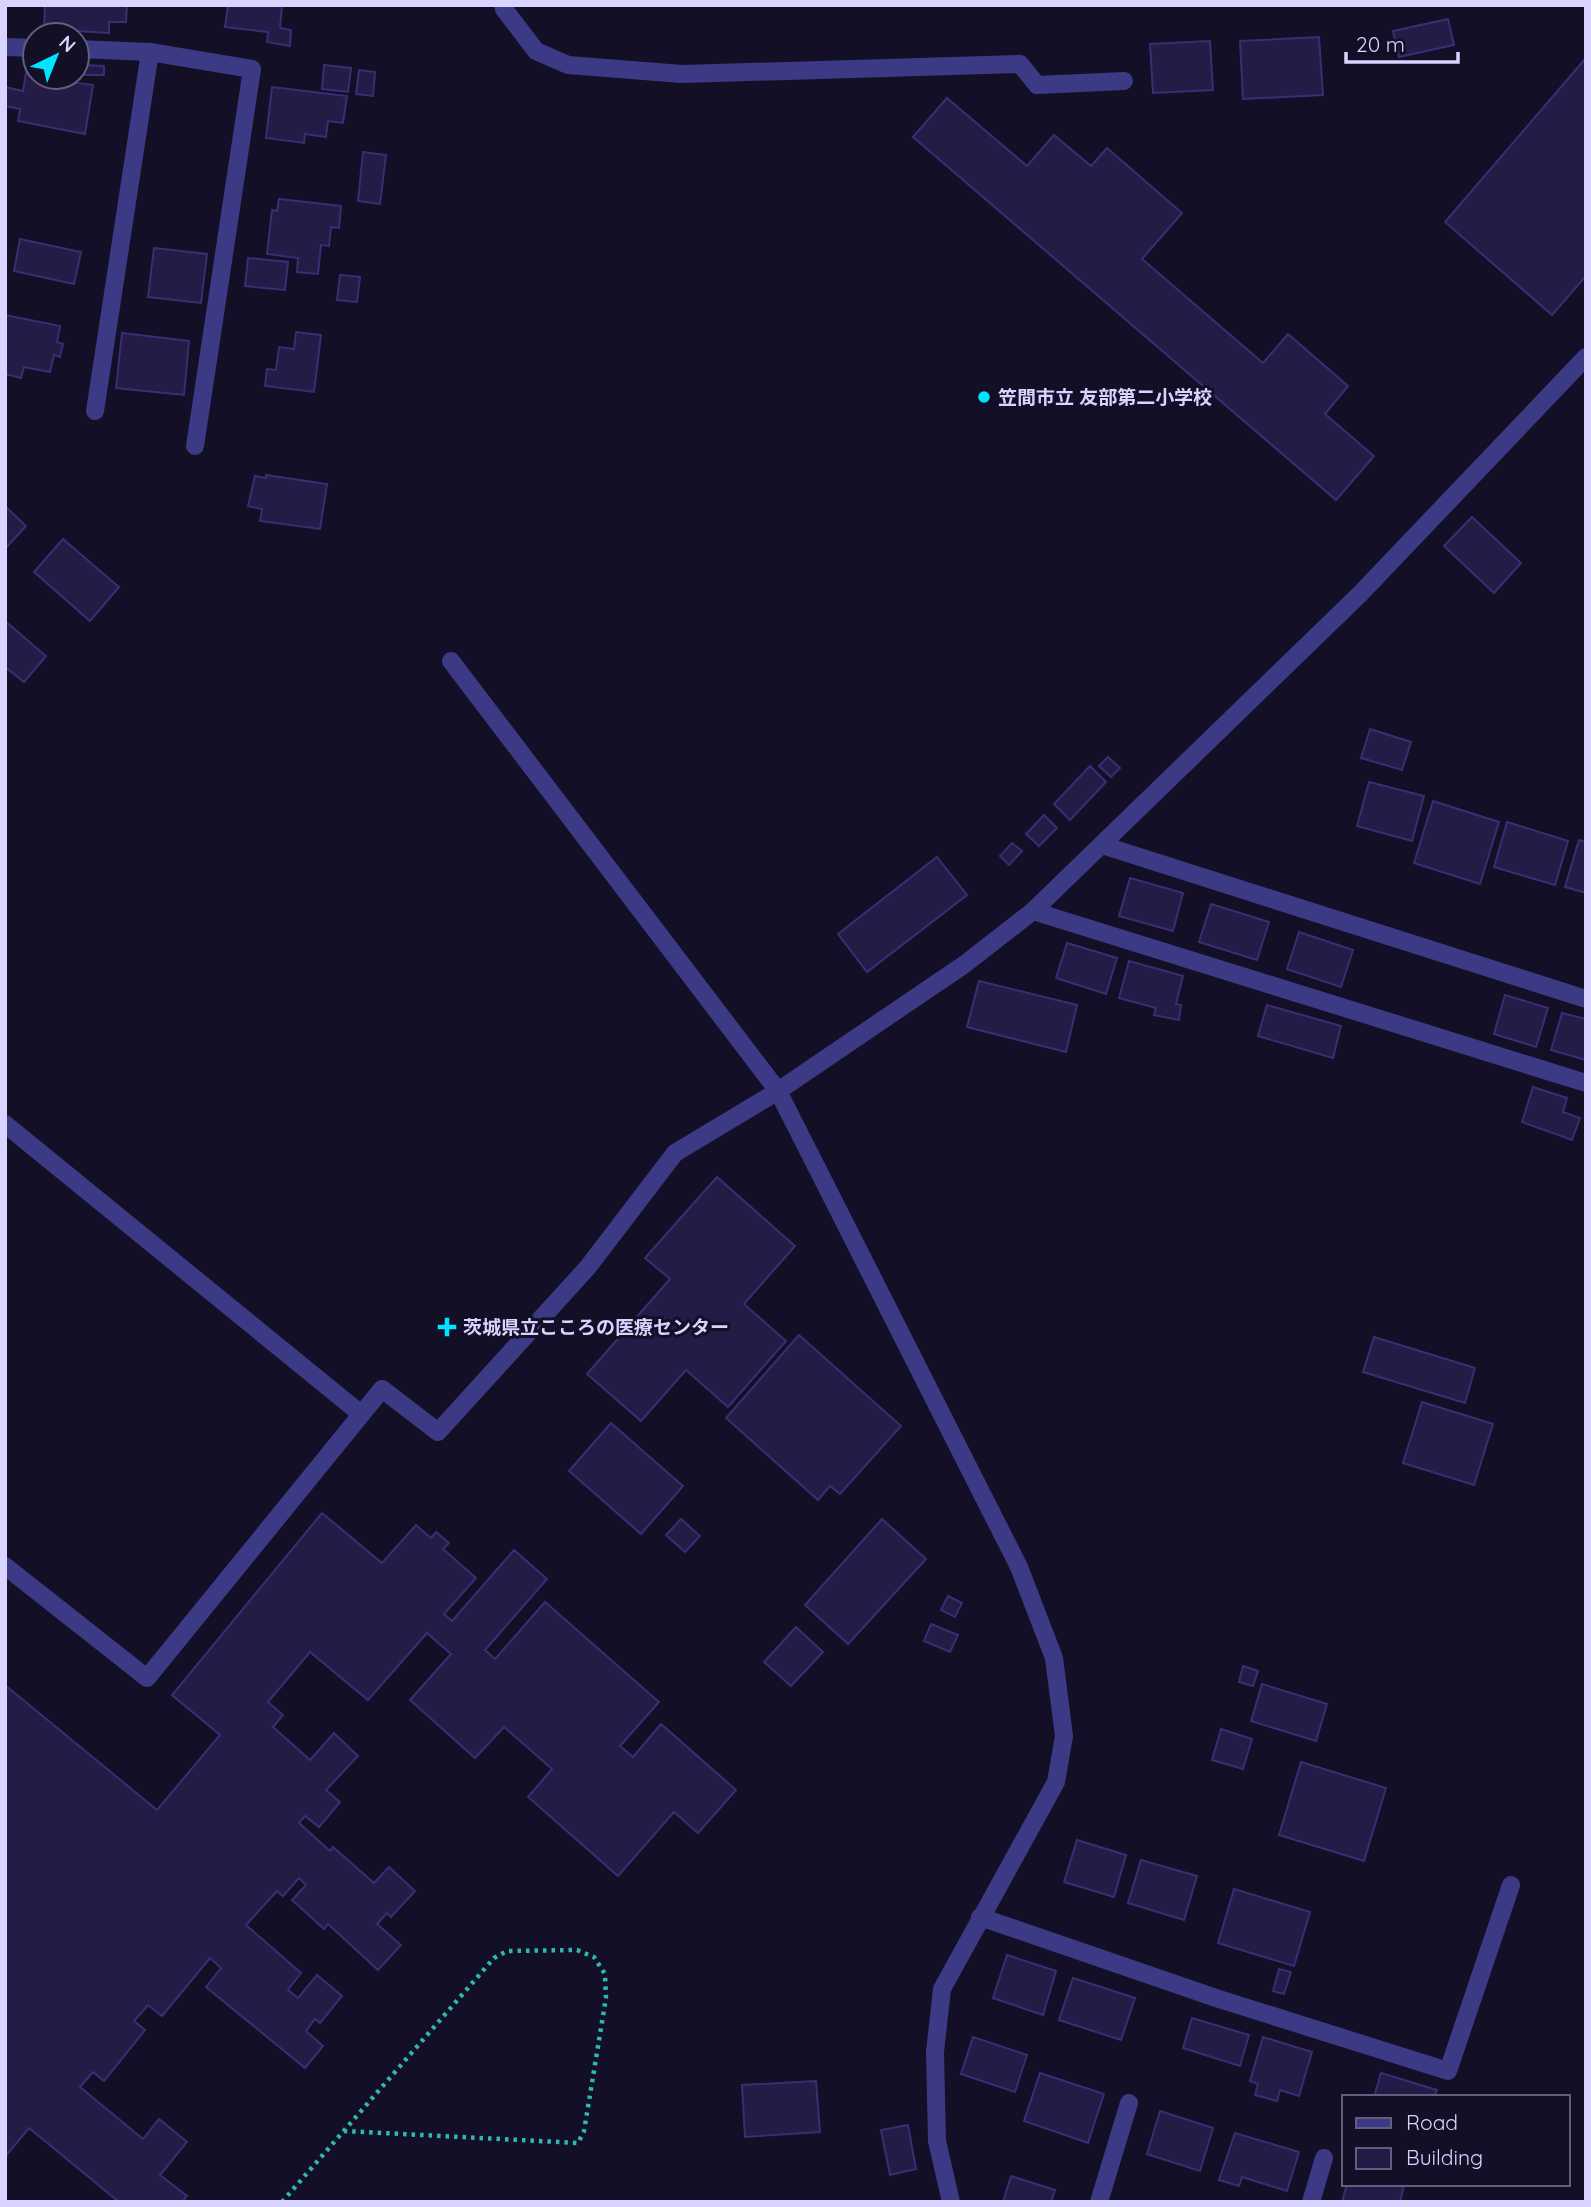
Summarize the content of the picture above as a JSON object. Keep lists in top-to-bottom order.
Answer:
{
  "places": {
    "other": ["笠間市立 友部第二小学校"],
    "health": ["茨城県立こころの医療センター"]
  },
  "legend": ["Road", "Building"],
  "scale_bar": "20 m",
  "north": "top right"
}
